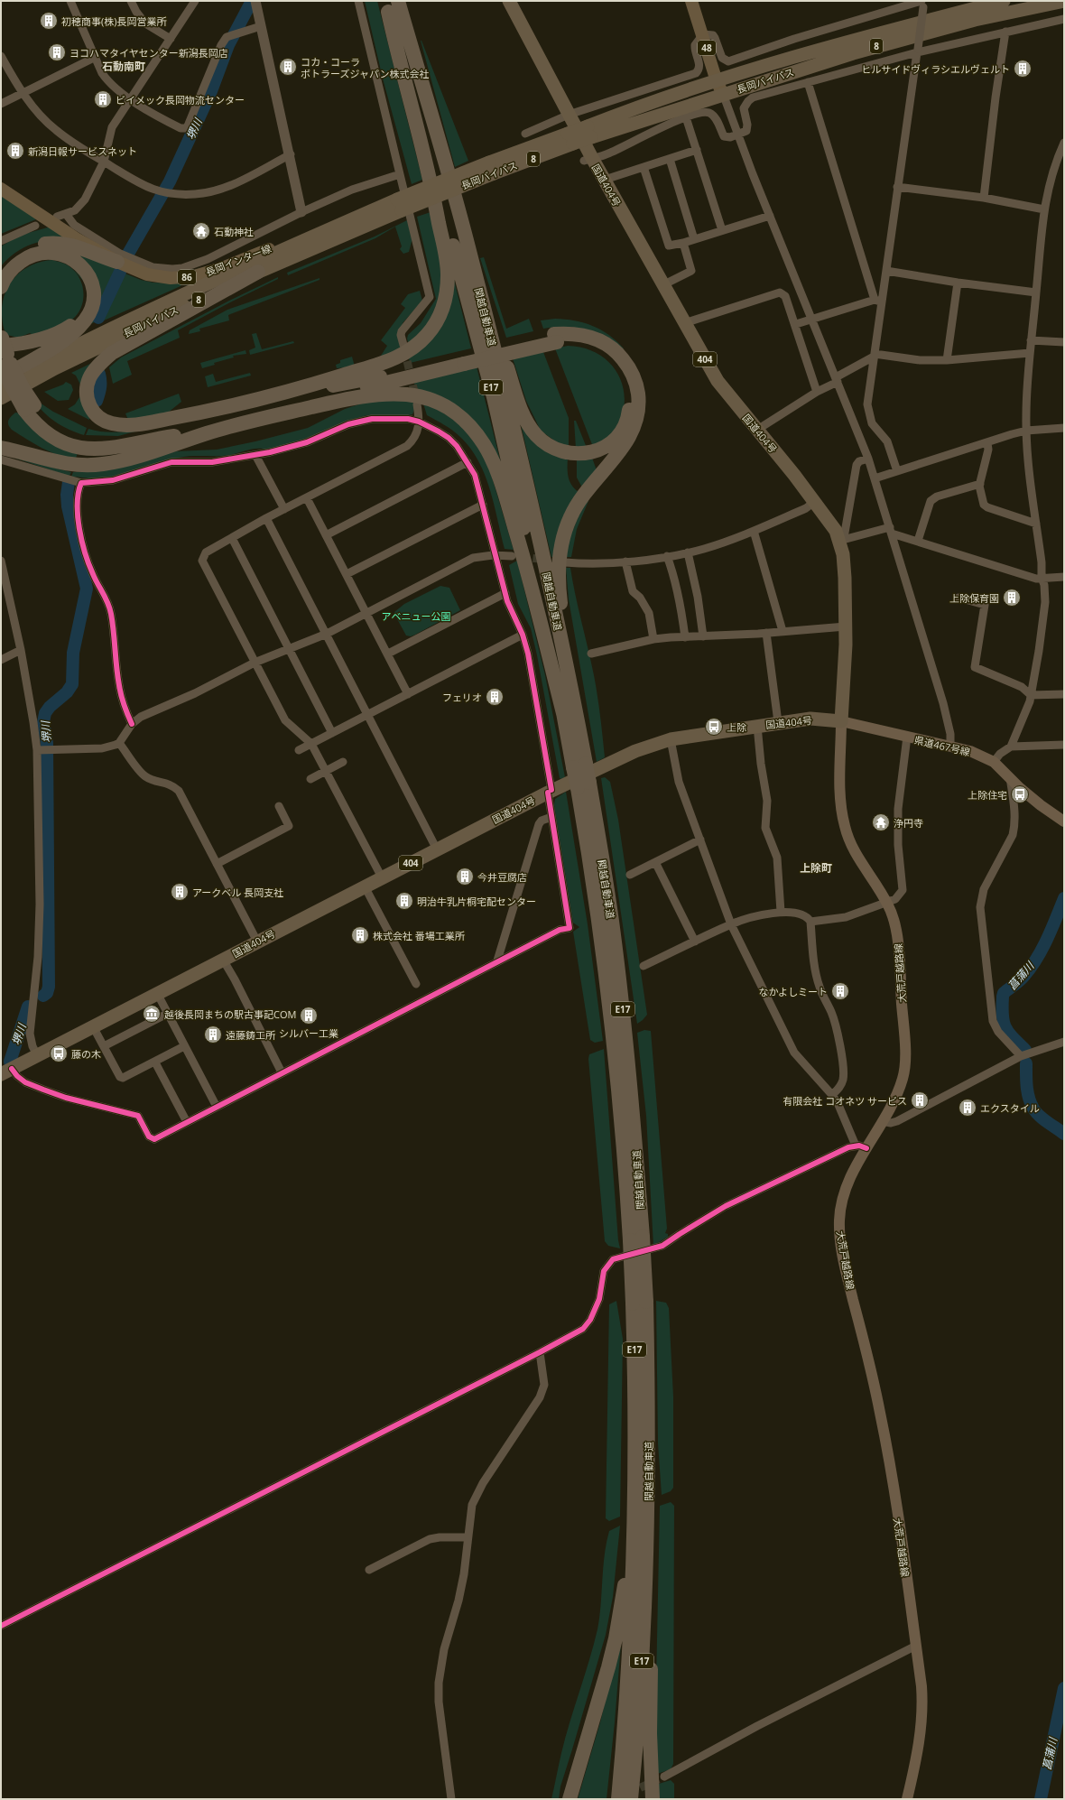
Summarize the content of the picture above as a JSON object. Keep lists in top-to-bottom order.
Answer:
{
  "streets": {
    "highway": [
      "8",
      "長岡バイパス",
      "国道404号",
      "関越自動車道",
      "404",
      "E17"
    ],
    "main road": [
      "48",
      "長岡インター線",
      "86",
      "県道467号線",
      "大荒戸越路線"
    ]
  },
  "crossings": [
    ["48", "長岡バイパス"],
    ["長岡バイパス", "長岡インター線"],
    ["国道404号", "県道467号線"],
    ["国道404号", "大荒戸越路線"],
    ["県道467号線", "大荒戸越路線"]
  ],
  "districts": ["石動南町", "上除町"],
  "water": ["堺川", "菖蒲川"],
  "parks": ["アベニュー公園"],
  "places": {
    "building": [
      "初穂商事(株)長岡営業所",
      "ヨコハマタイヤセンター新潟長岡店",
      "コカ・コーラ ボトラーズジャパン株式会社",
      "ヒルサイドヴィラシエルヴェルト",
      "ビイメック長岡物流センター",
      "新潟日報サービスネット",
      "上除保育園",
      "フェリオ",
      "今井豆腐店",
      "アークベル 長岡支社",
      "明治牛乳片桐宅配センター",
      "株式会社 番場工業所",
      "なかよしミート",
      "シルバー工業",
      "遠藤鋳工所",
      "有限会社 コオネツ サービス",
      "エクスタイル"
    ],
    "temple": ["石動神社", "浄円寺"],
    "bus stop": ["上除", "上除住宅", "藤の木"],
    "museum": ["越後長岡まちの駅古事記COM"]
  }
}
